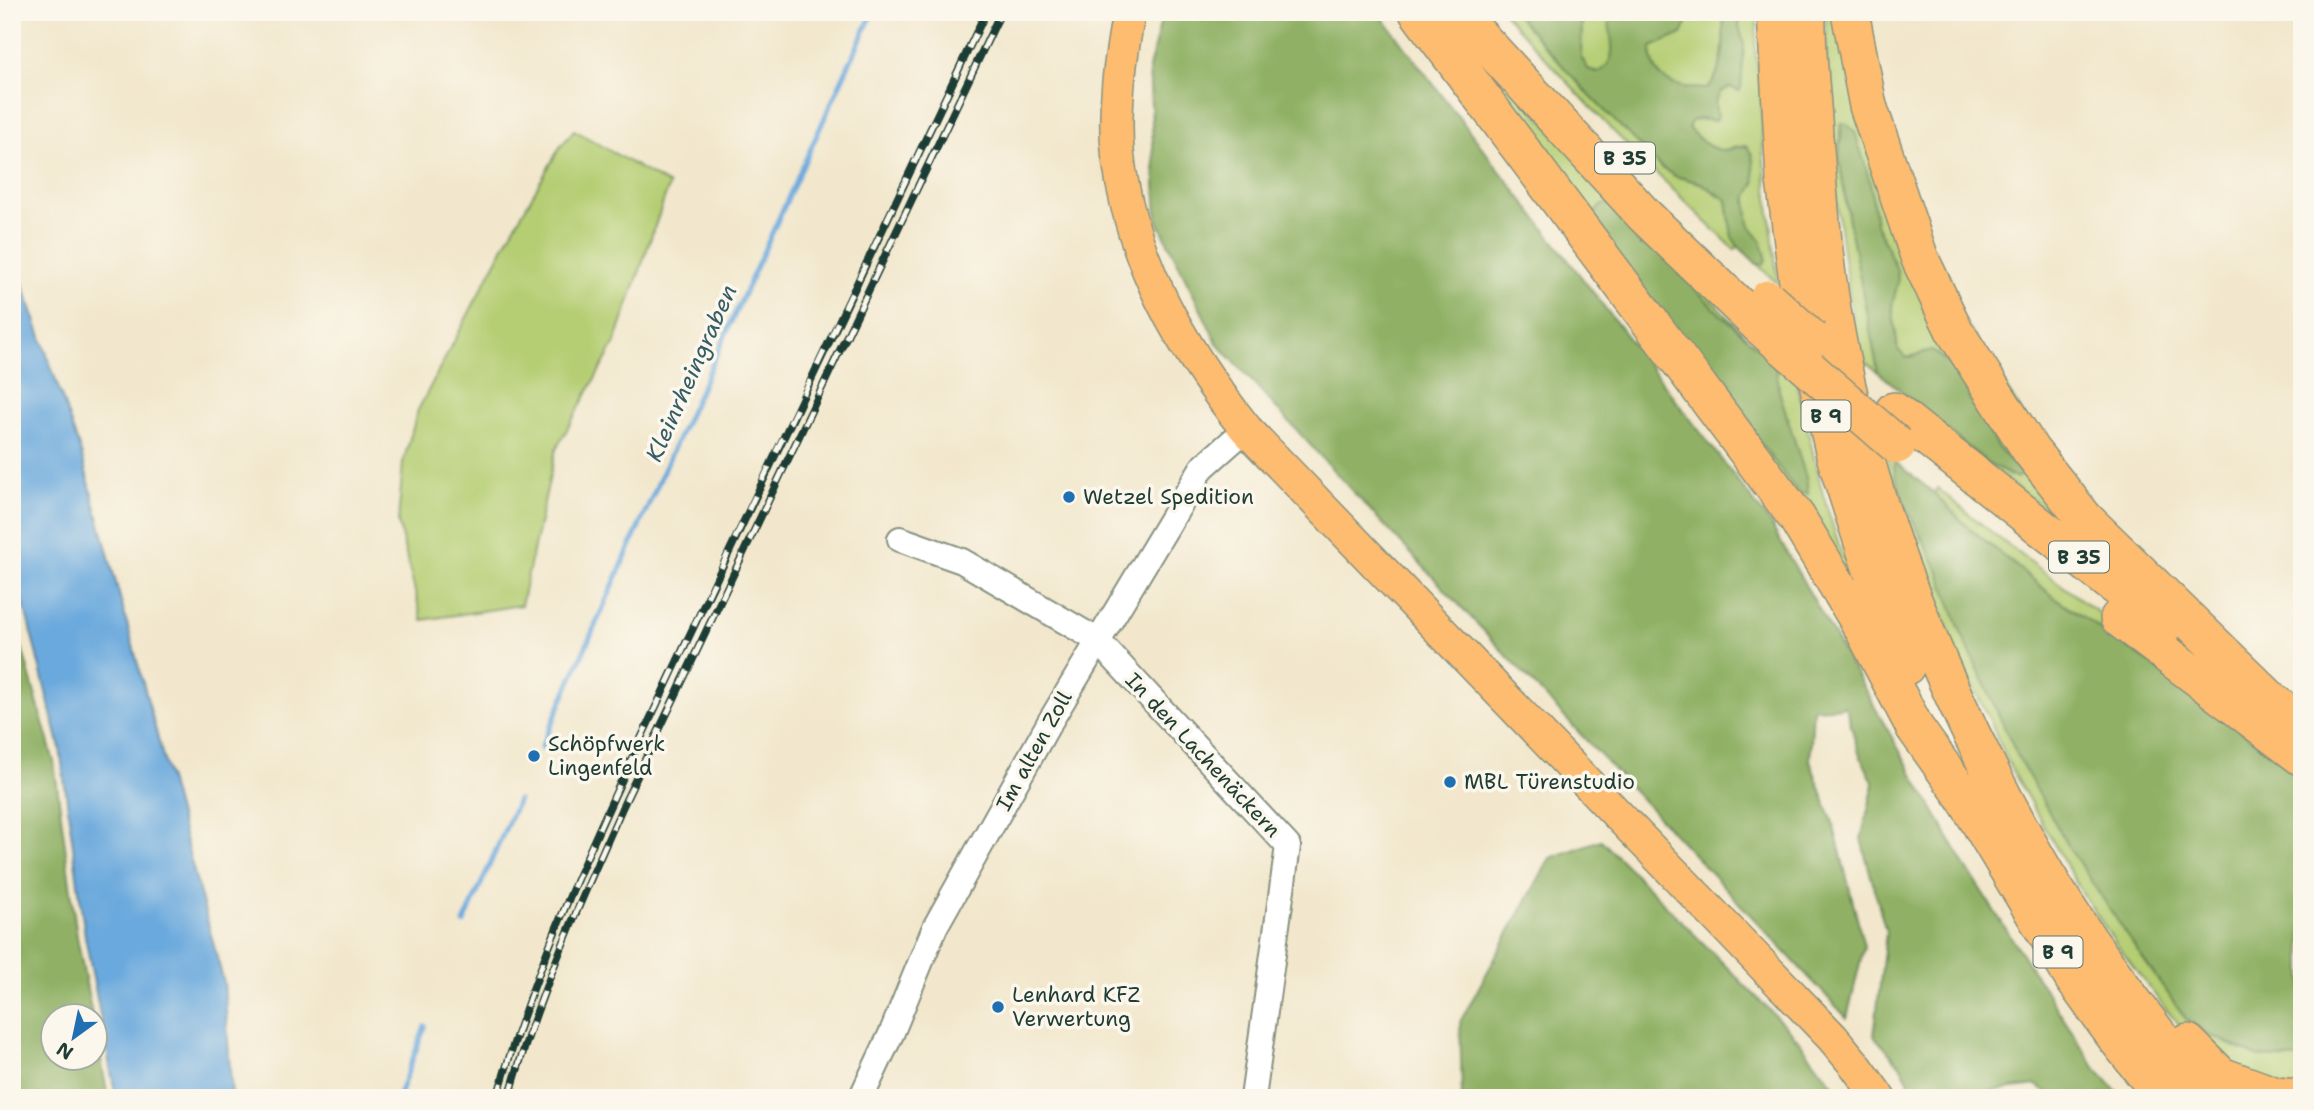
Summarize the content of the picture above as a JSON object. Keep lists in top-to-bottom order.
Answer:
{
  "streets": {
    "highway": ["B 35", "B 9"],
    "street": ["Im alten Zoll", "In den Lachenäckern"]
  },
  "crossings": [
    ["Im alten Zoll", "In den Lachenäckern"]
  ],
  "water": ["Kleinrheingraben"],
  "places": [
    "Wetzel Spedition",
    "Schöpfwerk Lingenfeld",
    "MBL Türenstudio",
    "Lenhard KFZ Verwertung"
  ],
  "north": "bottom left"
}
